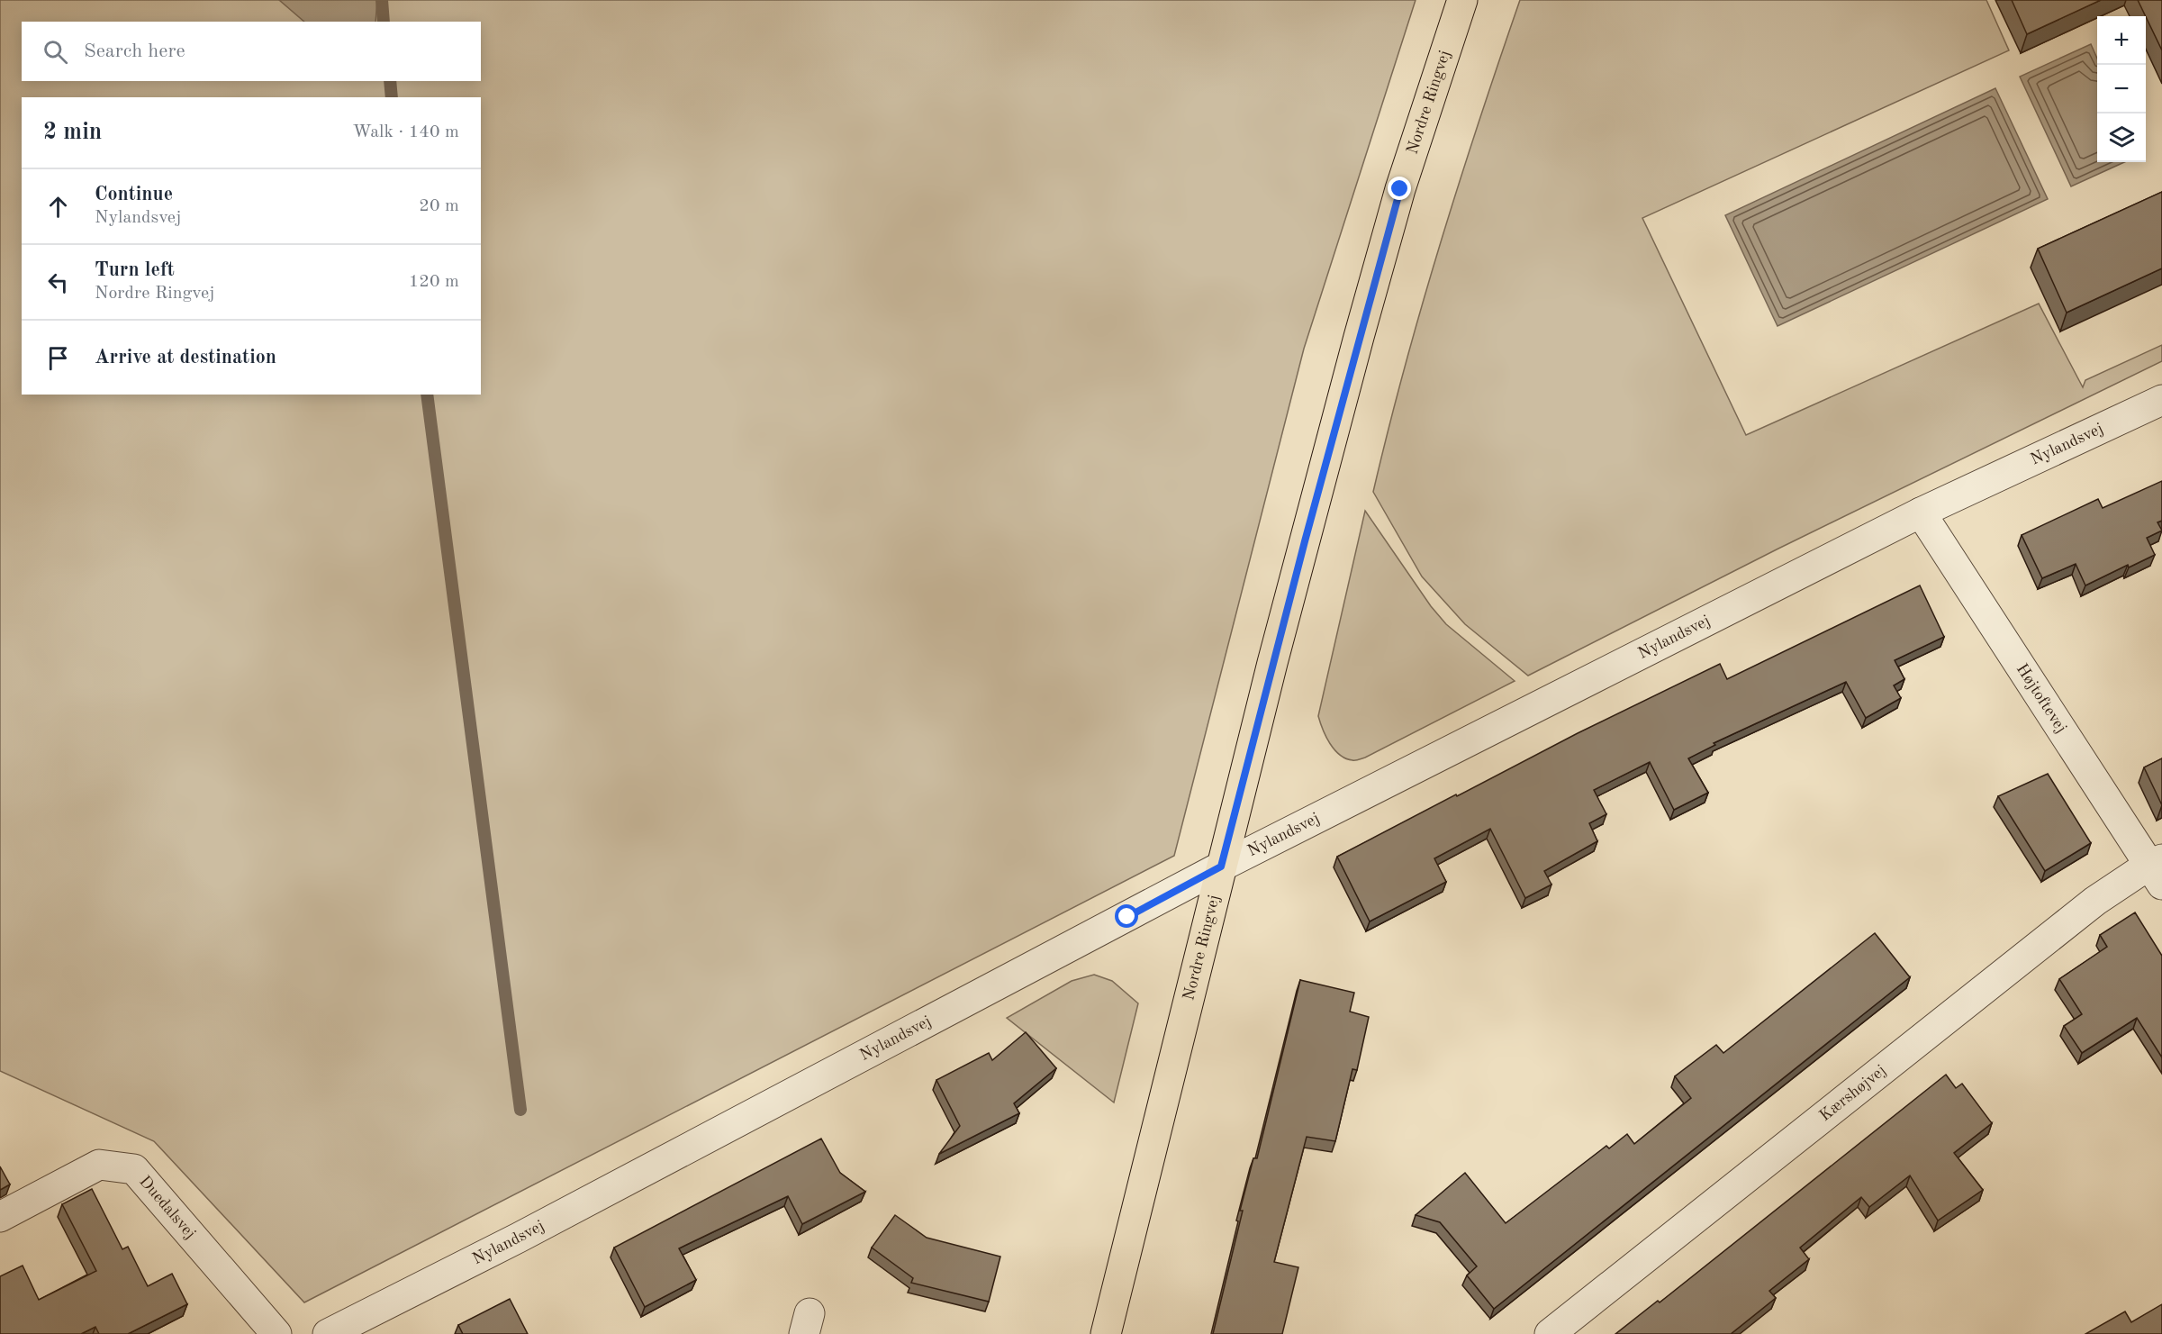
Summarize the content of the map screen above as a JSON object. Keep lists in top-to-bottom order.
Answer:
{
  "streets": {
    "main road": ["Nordre Ringvej"],
    "street": [
      "Nylandsvej",
      "Højtoftevej",
      "Kærshøjvej",
      "Duedalsvej"
    ]
  },
  "crossings": [
    ["Nordre Ringvej", "Nylandsvej"],
    ["Nylandsvej", "Højtoftevej"],
    ["Højtoftevej", "Kærshøjvej"]
  ],
  "page": {
    "map_buttons": ["+", "−"],
    "search": "Search here",
    "heading": ["2 min", "Walk · 140 m"],
    "list": [
      ["Continue", "Nylandsvej", "20 m"],
      ["Turn left", "Nordre Ringvej", "120 m"],
      "Arrive at destination"
    ]
  }
}
